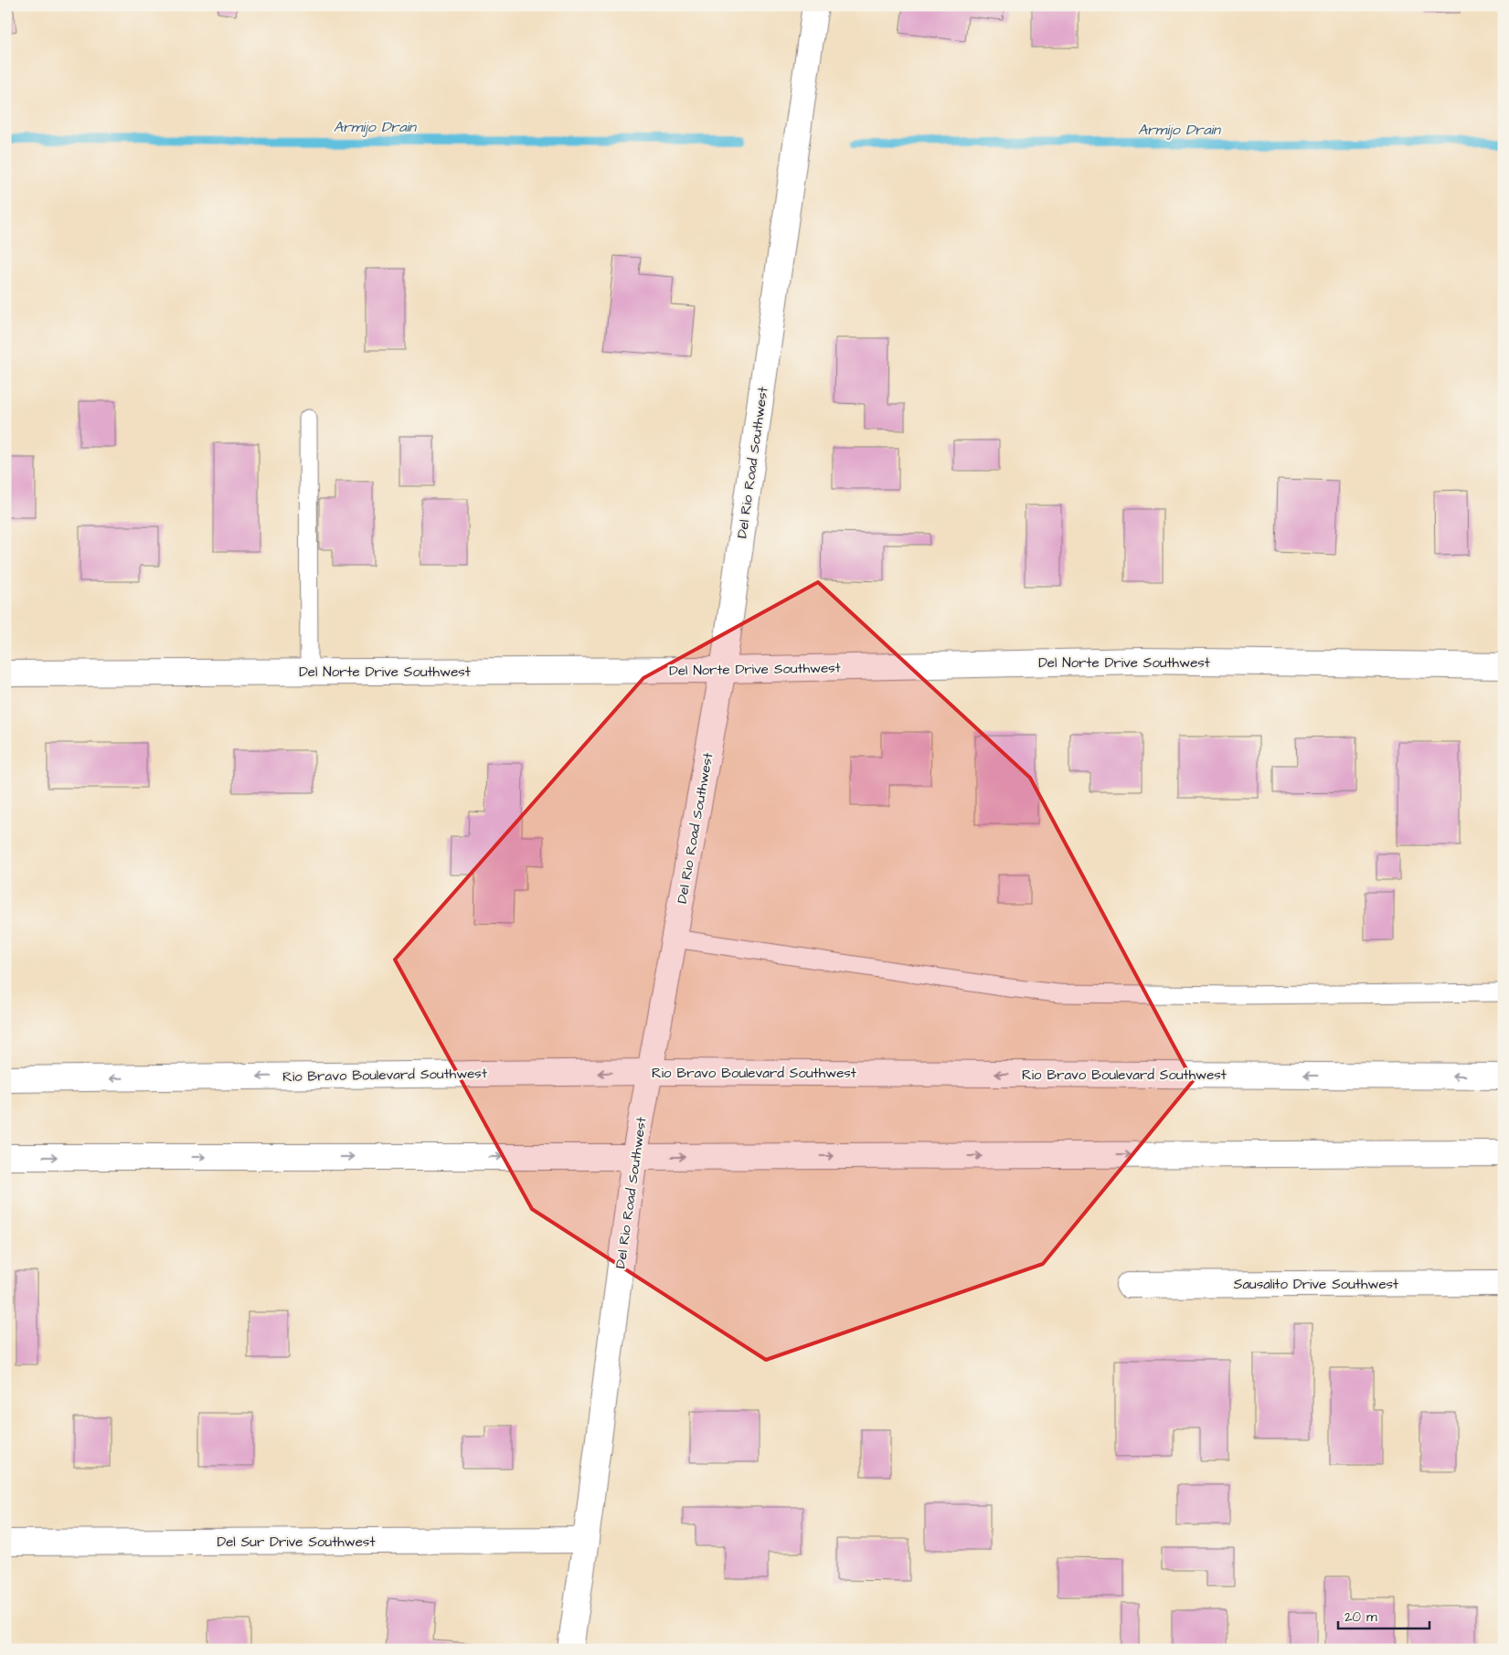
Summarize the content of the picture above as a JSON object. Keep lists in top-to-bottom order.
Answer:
{
  "streets": {
    "street": [
      "Del Rio Road Southwest",
      "Del Norte Drive Southwest",
      "Rio Bravo Boulevard Southwest",
      "Sausalito Drive Southwest",
      "Del Sur Drive Southwest"
    ]
  },
  "crossings": [
    ["Del Rio Road Southwest", "Del Norte Drive Southwest"],
    ["Del Rio Road Southwest", "Rio Bravo Boulevard Southwest"],
    ["Del Rio Road Southwest", "Del Sur Drive Southwest"]
  ],
  "water": ["Armijo Drain"],
  "scale_bar": "20 m"
}
